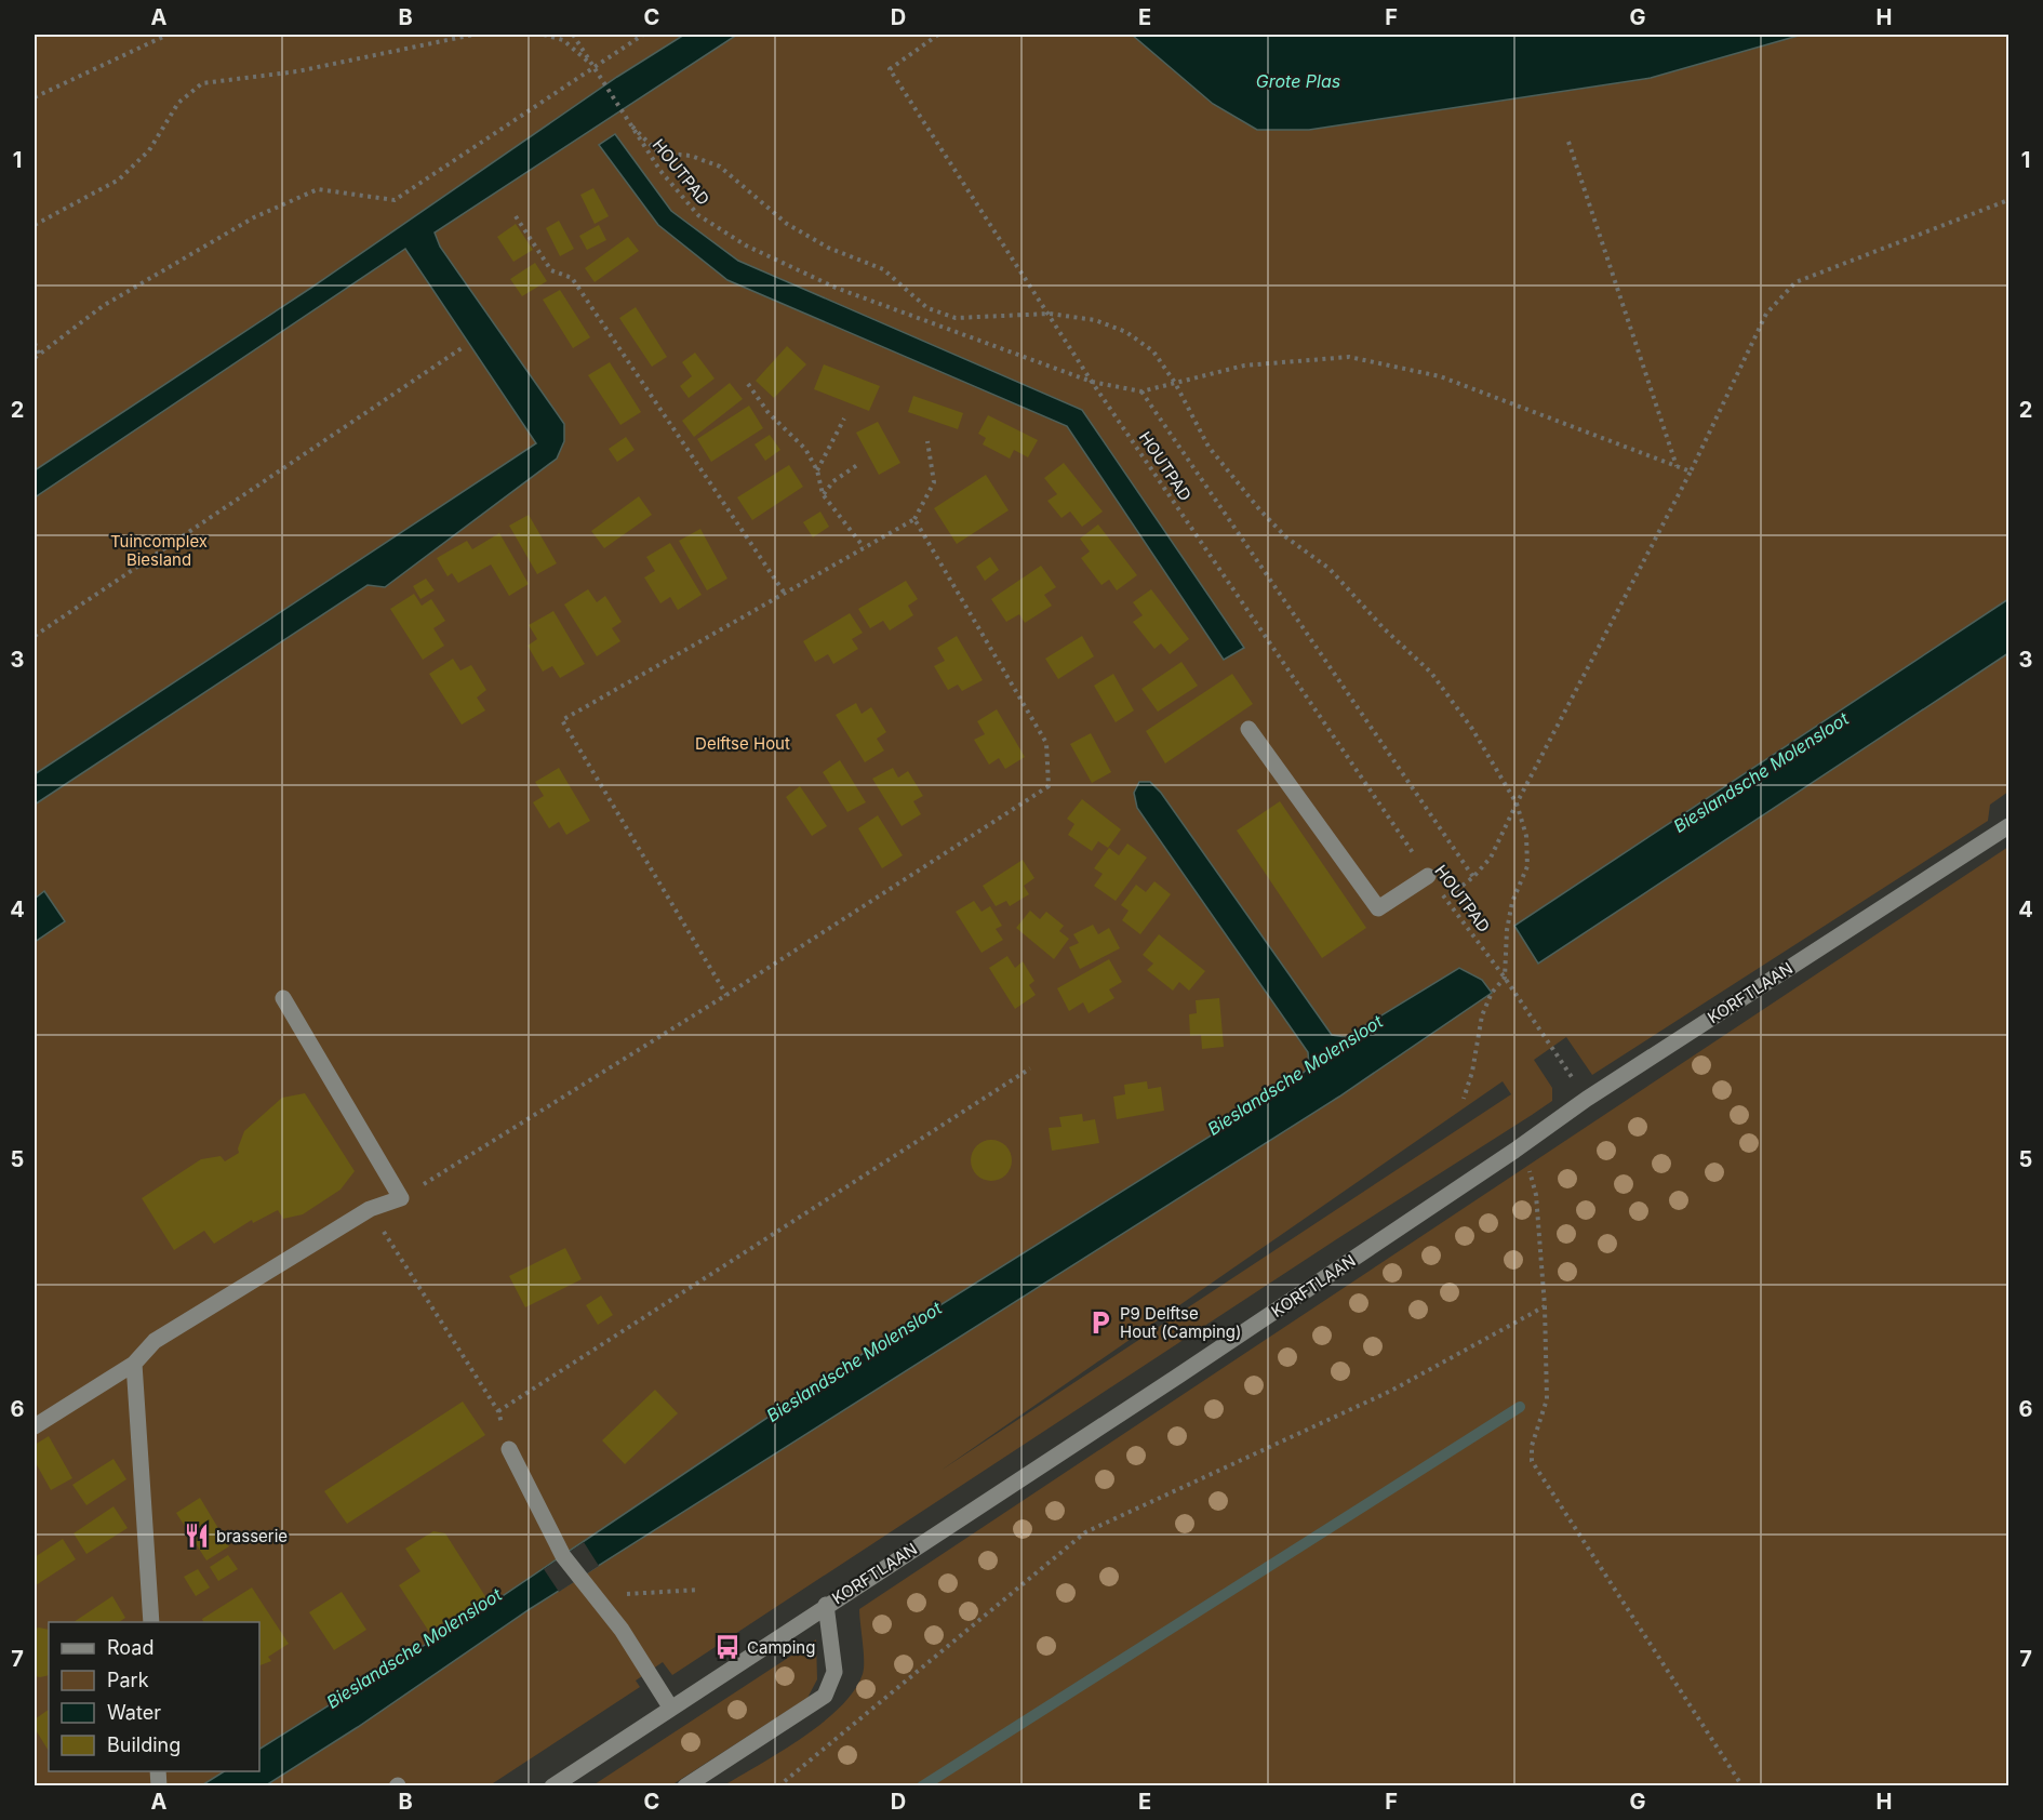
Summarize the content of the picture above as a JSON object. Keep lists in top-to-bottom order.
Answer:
{
  "streets": {
    "street": ["KORFTLAAN"],
    "path": ["HOUTPAD"]
  },
  "crossings": [
    ["HOUTPAD", "KORFTLAAN"]
  ],
  "water": ["Grote Plas", "Bieslandsche Molensloot"],
  "parks": ["Tuincomplex Biesland", "Delftse Hout"],
  "places": {
    "parking": ["P9 Delftse Hout (Camping)"],
    "restaurant": ["brasserie"],
    "bus stop": ["Camping"]
  },
  "legend": [
    "Road",
    "Park",
    "Water",
    "Building"
  ],
  "grid": {
    "columns": [
      "A",
      "B",
      "C",
      "D",
      "E",
      "F",
      "G",
      "H"
    ],
    "rows": [
      "1",
      "2",
      "3",
      "4",
      "5",
      "6",
      "7"
    ]
  }
}
